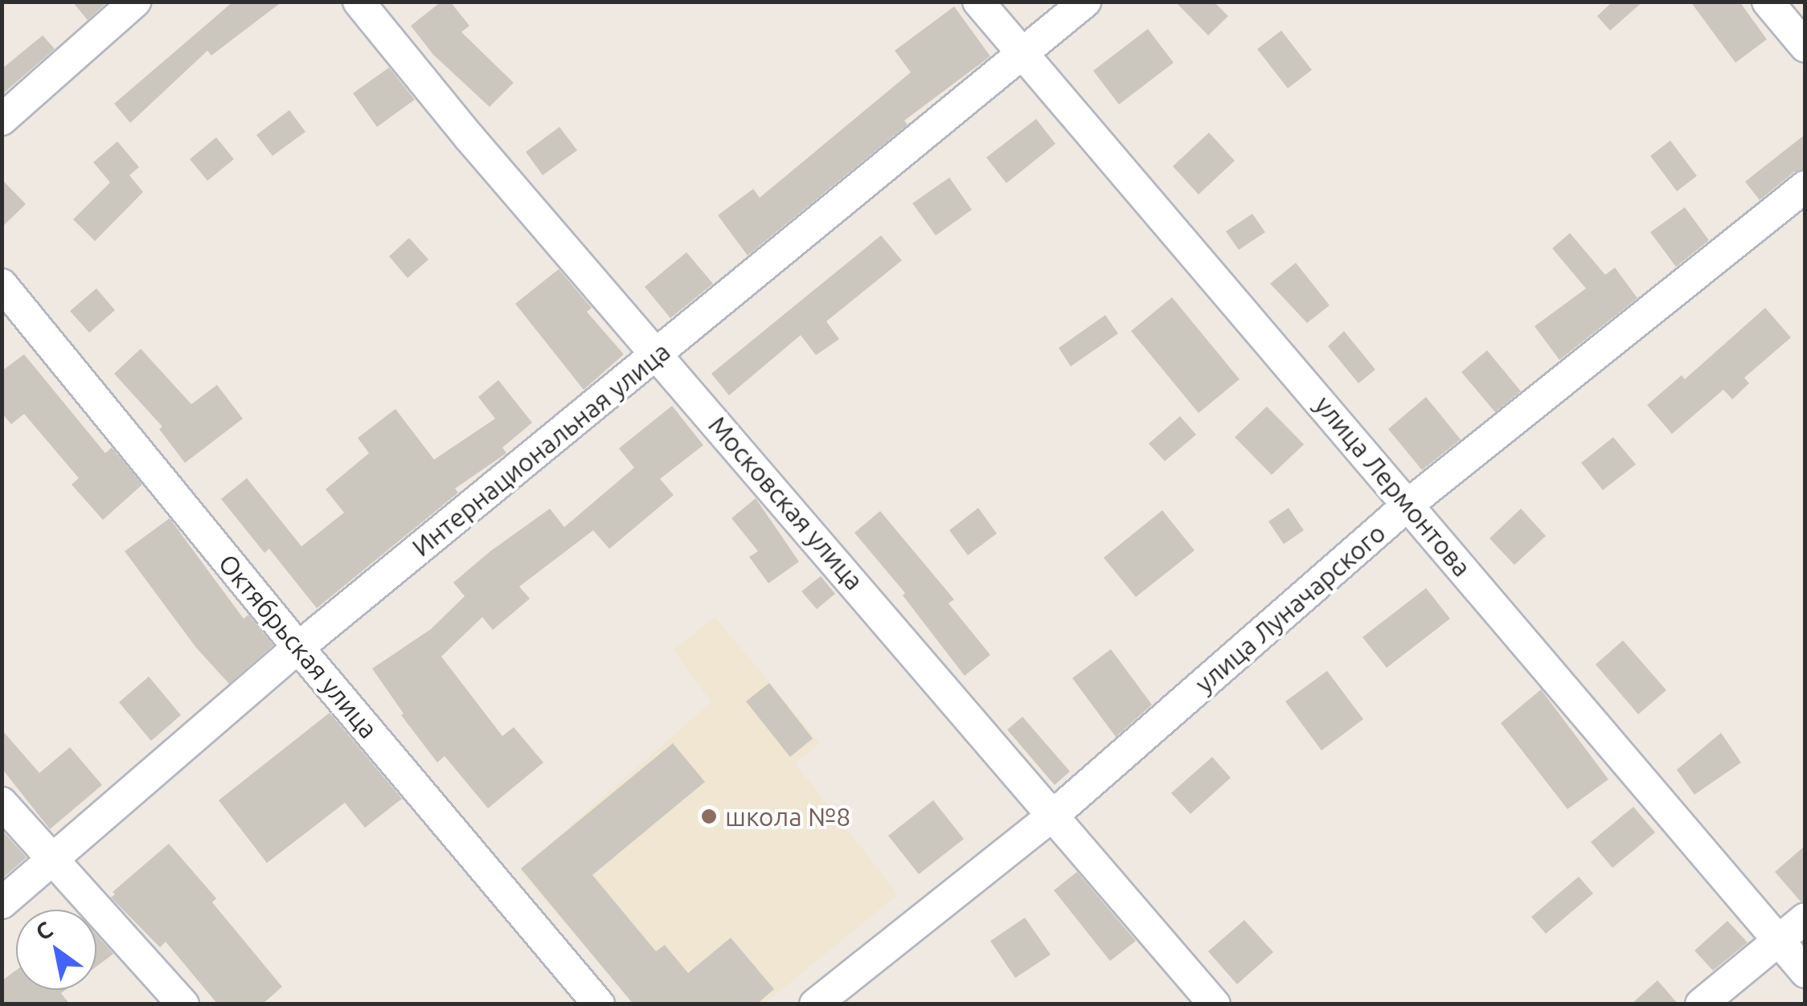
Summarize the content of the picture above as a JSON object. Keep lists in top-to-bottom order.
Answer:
{
  "streets": {
    "street": [
      "Интернациональная улица",
      "улица Лермонтова",
      "Московская улица",
      "улица Луначарского",
      "Октябрьская улица"
    ]
  },
  "crossings": [
    ["Интернациональная улица", "улица Лермонтова"],
    ["Интернациональная улица", "Московская улица"],
    ["Интернациональная улица", "Октябрьская улица"],
    ["улица Лермонтова", "улица Луначарского"],
    ["Московская улица", "улица Луначарского"]
  ],
  "places": ["школа №8"],
  "north": "top left"
}
